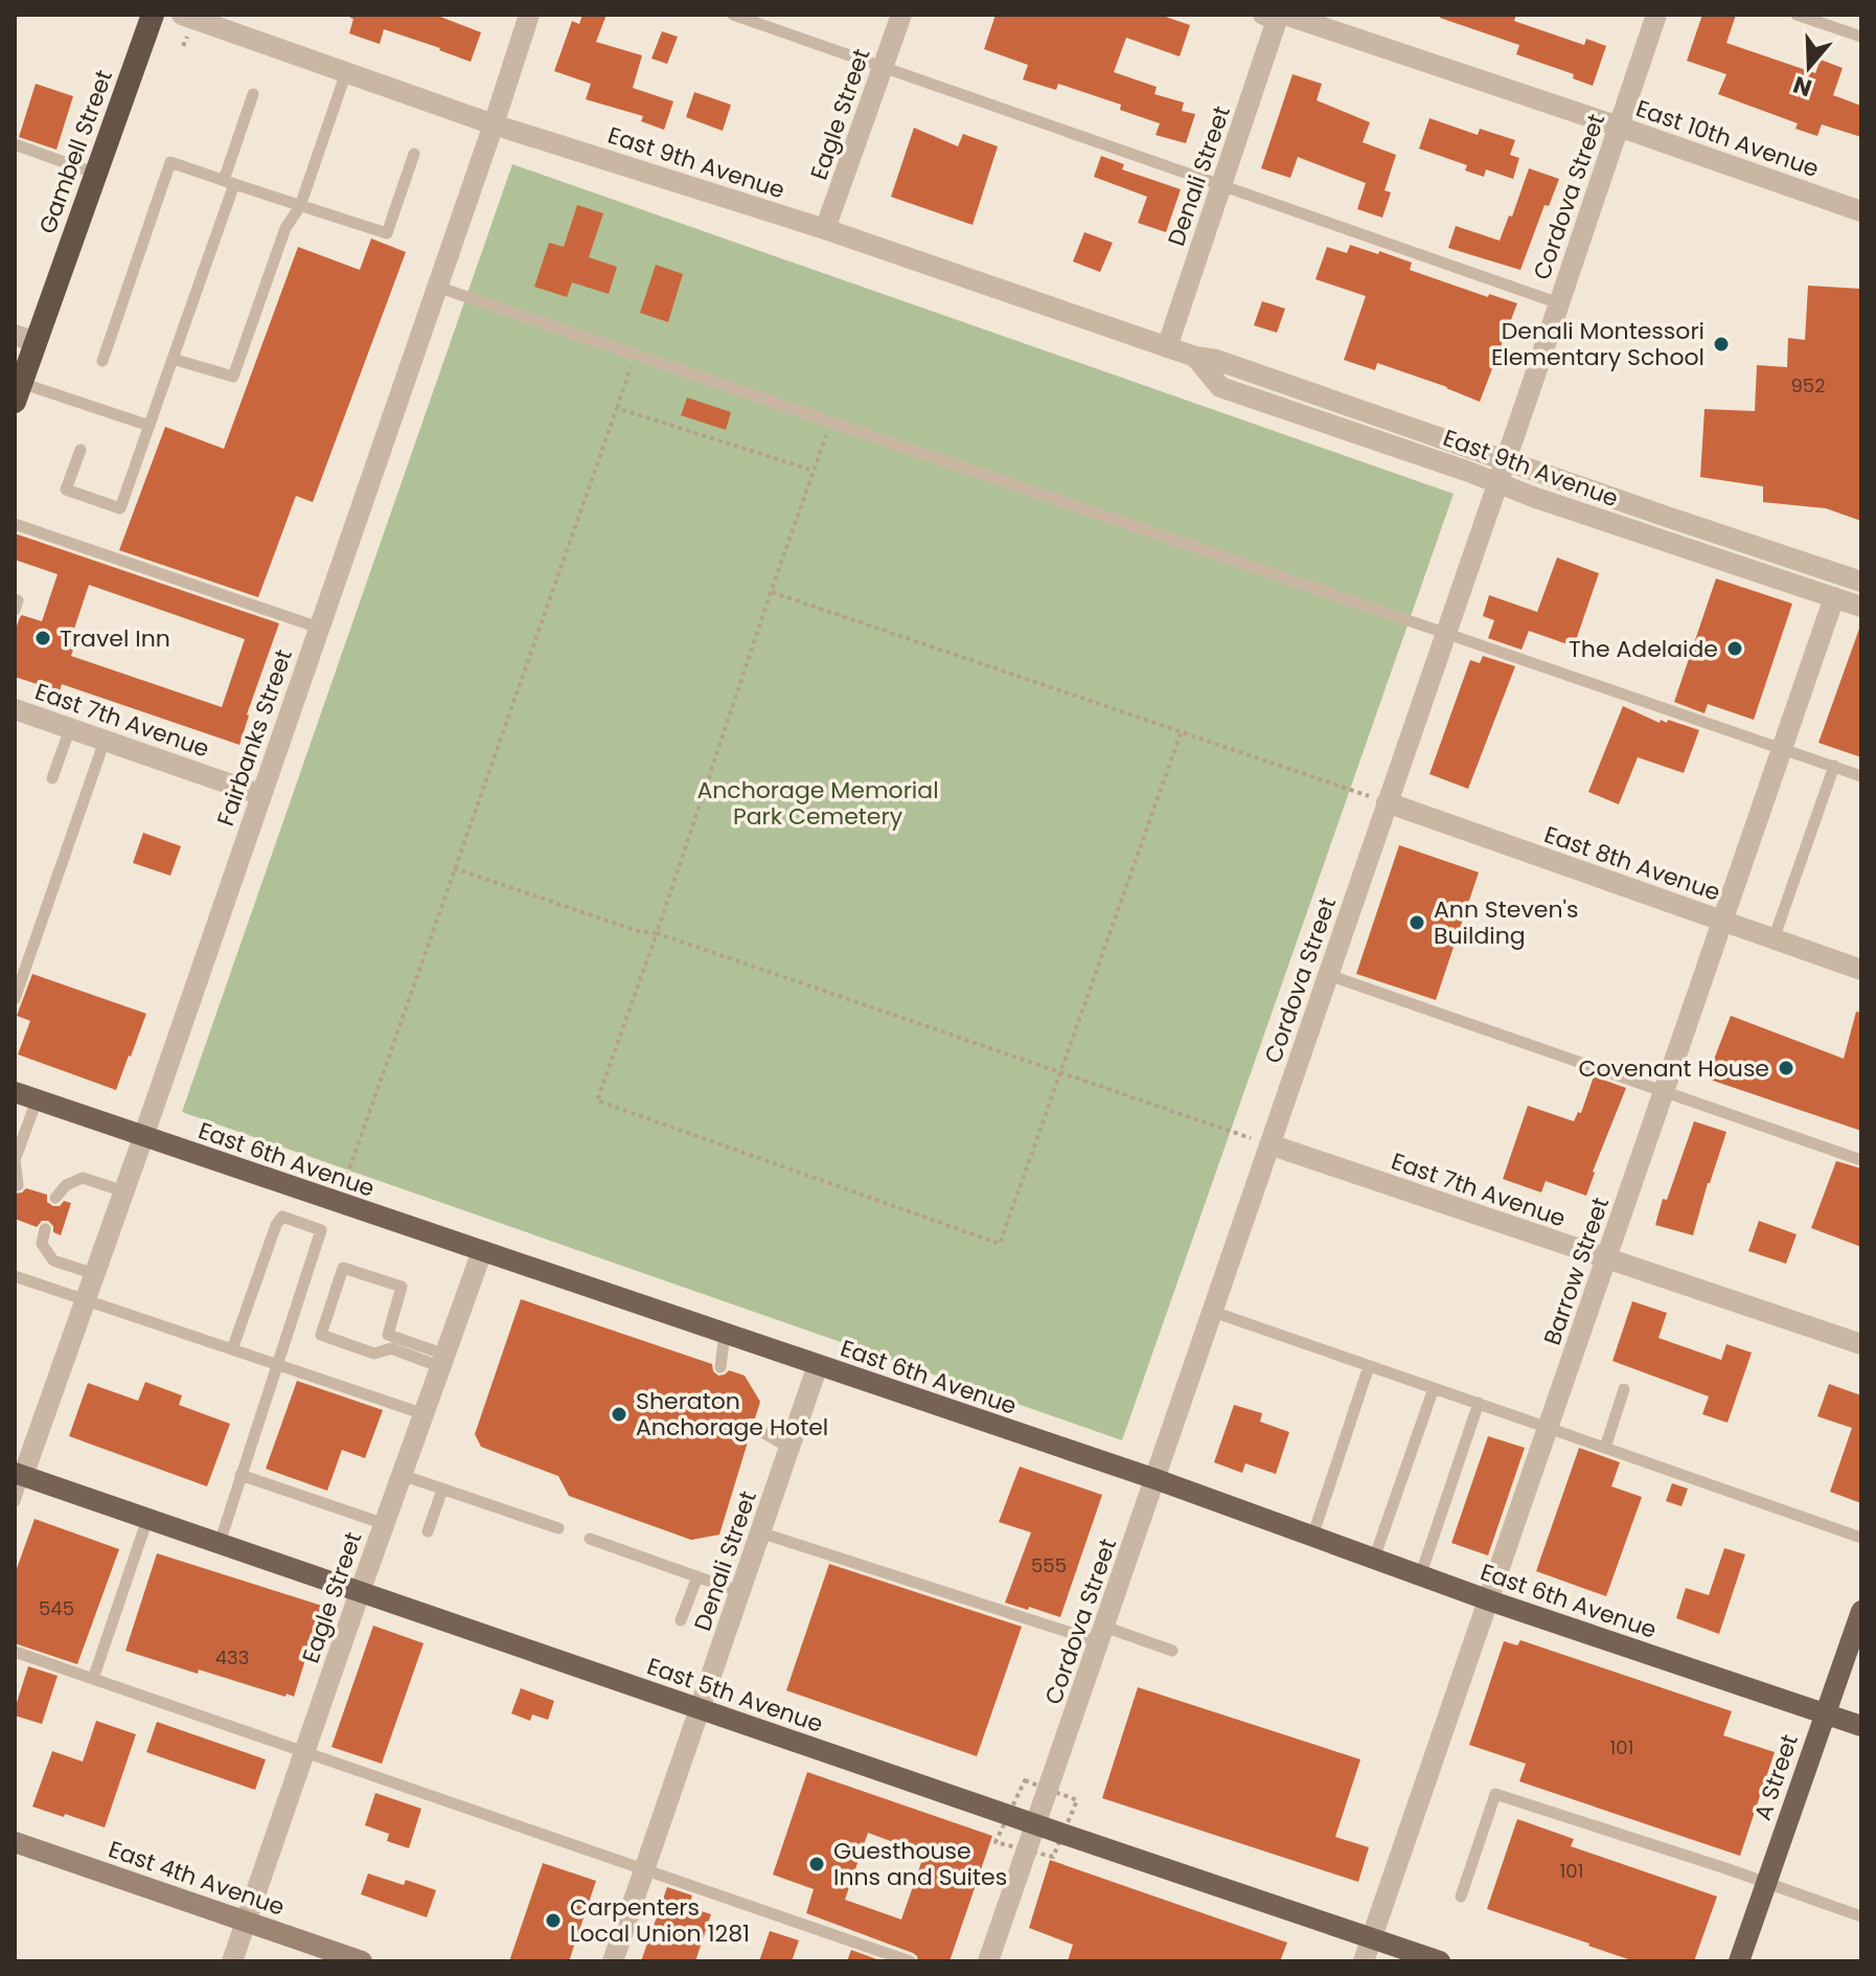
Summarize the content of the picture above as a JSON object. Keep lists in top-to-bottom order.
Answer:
{
  "streets": {
    "highway": ["Gambell Street"],
    "main road": [
      "East 6th Avenue",
      "East 5th Avenue",
      "A Street",
      "East 4th Avenue"
    ],
    "street": [
      "Eagle Street",
      "East 10th Avenue",
      "East 9th Avenue",
      "Denali Street",
      "Cordova Street",
      "East 7th Avenue",
      "Fairbanks Street",
      "East 8th Avenue",
      "Barrow Street"
    ]
  },
  "crossings": [
    ["Eagle Street", "East 9th Avenue"],
    ["Eagle Street", "East 6th Avenue"],
    ["Eagle Street", "East 5th Avenue"],
    ["Eagle Street", "East 4th Avenue"],
    ["East 10th Avenue", "Denali Street"],
    ["East 10th Avenue", "Cordova Street"],
    ["East 9th Avenue", "Denali Street"],
    ["East 9th Avenue", "Cordova Street"],
    ["East 9th Avenue", "Fairbanks Street"],
    ["East 9th Avenue", "Barrow Street"],
    ["Denali Street", "East 6th Avenue"],
    ["Denali Street", "East 5th Avenue"],
    ["Cordova Street", "East 7th Avenue"],
    ["Cordova Street", "East 8th Avenue"],
    ["Cordova Street", "East 6th Avenue"],
    ["Cordova Street", "East 5th Avenue"],
    ["East 7th Avenue", "Fairbanks Street"],
    ["East 7th Avenue", "Barrow Street"],
    ["Fairbanks Street", "East 6th Avenue"],
    ["Fairbanks Street", "East 5th Avenue"],
    ["East 8th Avenue", "Barrow Street"],
    ["East 6th Avenue", "Barrow Street"],
    ["East 6th Avenue", "A Street"],
    ["Barrow Street", "East 5th Avenue"]
  ],
  "parks": ["Anchorage Memorial Park Cemetery"],
  "places": [
    "Denali Montessori Elementary School",
    "Travel Inn",
    "The Adelaide",
    "Ann Steven's Building",
    "Covenant House",
    "Sheraton Anchorage Hotel",
    "Guesthouse Inns and Suites",
    "Carpenters Local Union 1281"
  ],
  "house_numbers": [
    "952",
    "555",
    "545",
    "433",
    "101",
    "101"
  ],
  "north": "bottom"
}
